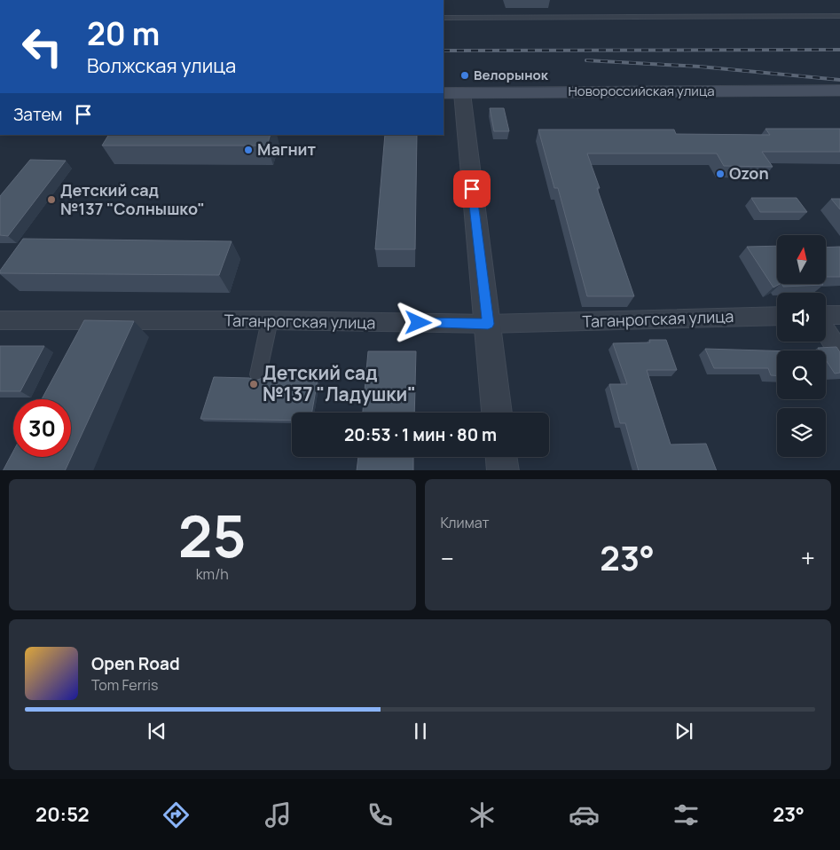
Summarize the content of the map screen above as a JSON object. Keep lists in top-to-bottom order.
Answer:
{
  "streets": {
    "main road": ["Новороссийская улица"],
    "street": ["Таганрогская улица"]
  },
  "places": [
    "Велорынок",
    "Магнит",
    "Ozon",
    "Детский сад №137 \"Солнышко\"",
    "Детский сад №137 \"Ладушки\""
  ],
  "north": "top",
  "page": {
    "turn": ["20 m", "Волжская улица"],
    "then": "Затем",
    "limit": "30",
    "trip": "20:53 · 1 мин · 80 m",
    "tile": [
      ["25", "km/h"],
      "Климат"
    ],
    "heat": ["−", "23°", "+"],
    "song": ["Open Road", "Tom Ferris"],
    "tabs": ["20:52", "23°"]
  }
}
